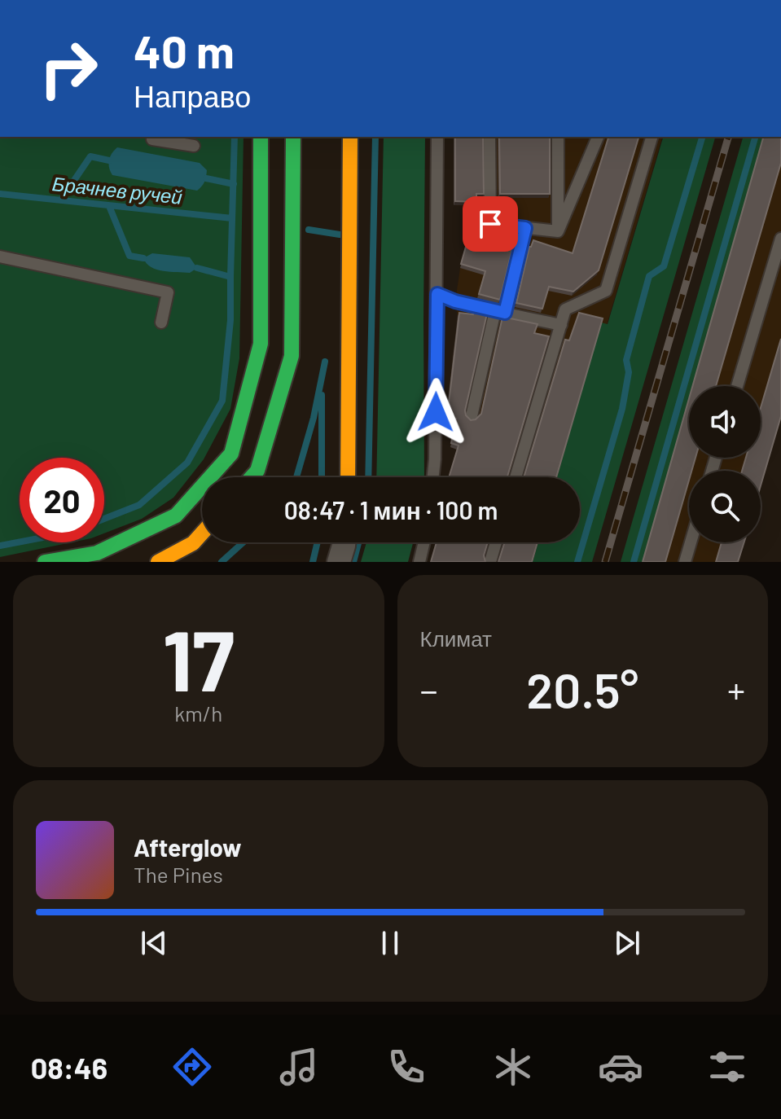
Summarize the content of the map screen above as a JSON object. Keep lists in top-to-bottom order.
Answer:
{
  "water": ["Брачнев ручей"],
  "page": {
    "turn": ["40 m", "Направо"],
    "limit": "20",
    "trip": "08:47 · 1 мин · 100 m",
    "tile": [
      ["17", "km/h"],
      "Климат"
    ],
    "heat": ["−", "20.5°", "+"],
    "song": ["Afterglow", "The Pines"],
    "tabs": "08:46"
  }
}
